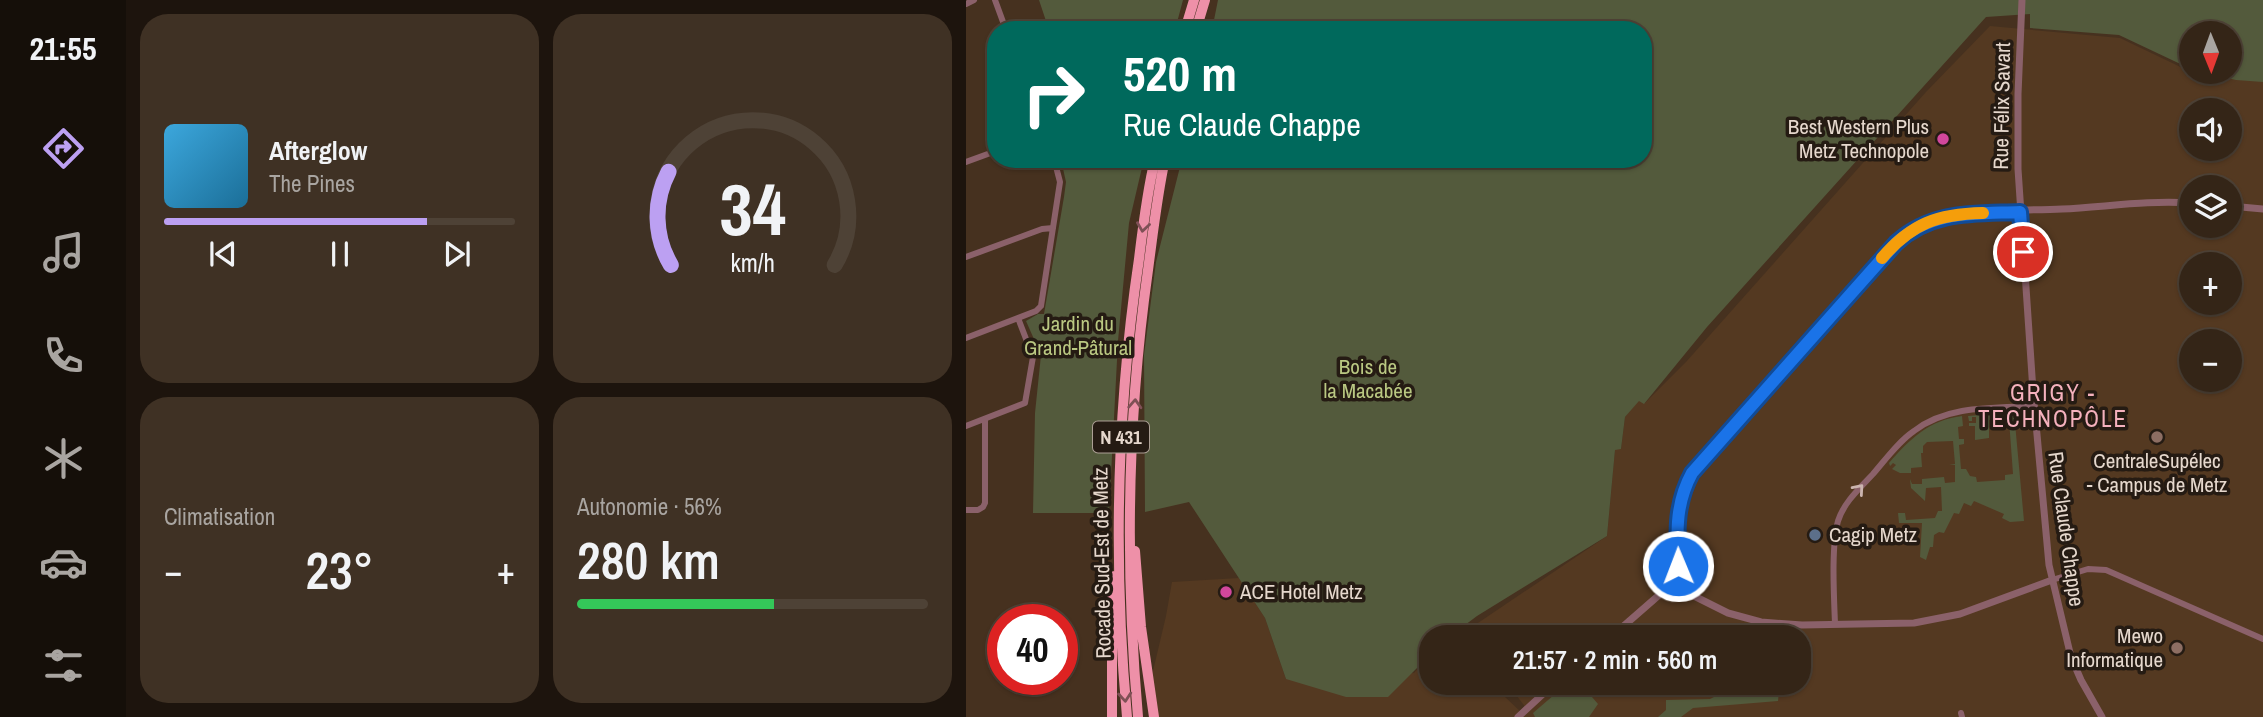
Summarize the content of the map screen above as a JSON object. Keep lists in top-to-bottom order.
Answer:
{
  "streets": {
    "highway": ["N 431", "Rocade Sud-Est de Metz"],
    "street": ["Rue Félix Savart", "Rue Claude Chappe"]
  },
  "crossings": [
    ["Rue Félix Savart", "Rue Claude Chappe"]
  ],
  "districts": ["GRIGY - TECHNOPÔLE"],
  "parks": ["Jardin du Grand-Pâtural", "Bois de la Macabée"],
  "places": [
    "Best Western Plus Metz Technopole",
    "CentraleSupélec - Campus de Metz",
    "Cagip Metz",
    "ACE Hotel Metz",
    "Mewo Informatique"
  ],
  "north": "bottom",
  "page": {
    "tabs": "21:55",
    "map_buttons": ["+", "−"],
    "turn": ["520 m", "Rue Claude Chappe"],
    "song": ["Afterglow", "The Pines"],
    "tile": [
      "Climatisation",
      ["Autonomie · 56%", "280 km"]
    ],
    "heat": ["−", "23°", "+"],
    "limit": "40",
    "trip": "21:57 · 2 min · 560 m",
    "gauge": ["34", "km/h"]
  }
}
